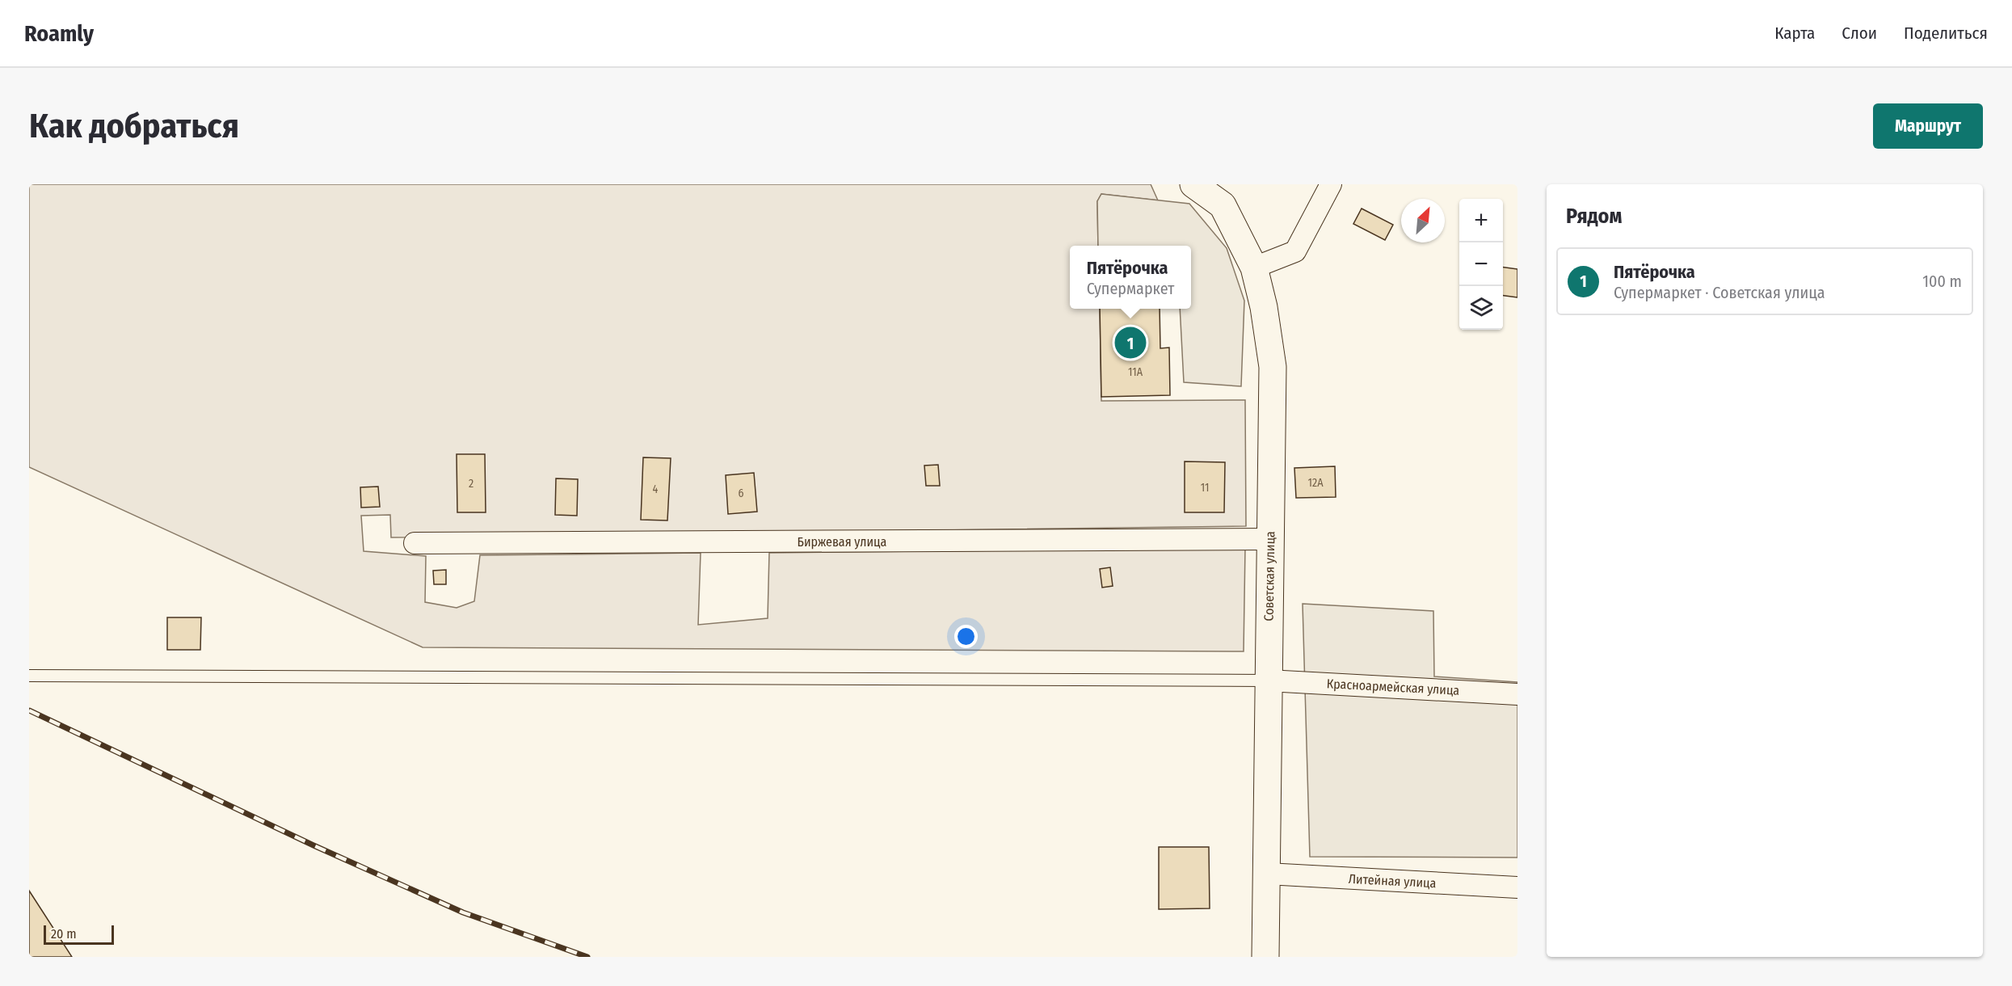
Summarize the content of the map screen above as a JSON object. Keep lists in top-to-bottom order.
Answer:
{
  "streets": {
    "main road": ["Советская улица"],
    "street": ["Биржевая улица", "Красноармейская улица", "Литейная улица"]
  },
  "crossings": [
    ["Биржевая улица", "Советская улица"],
    ["Советская улица", "Красноармейская улица"],
    ["Советская улица", "Литейная улица"]
  ],
  "house_numbers": [
    "11А",
    "12А",
    "2",
    "11",
    "4",
    "6"
  ],
  "scale_bar": "20 m",
  "north": "top right",
  "page": {
    "header": "Roamly",
    "nav": ["Карта", "Слои", "Поделиться"],
    "buttons": "Маршрут",
    "title": "Как добраться",
    "heading": "Рядом",
    "map_buttons": ["+", "−"],
    "popup": ["Пятёрочка", "Супермаркет"],
    "list": [
      {
        "mark": "1",
        "name": "Пятёрочка",
        "note": "Супермаркет · Советская улица",
        "value": "100 m"
      }
    ],
    "pins": "1",
    "scale": "20 m"
  }
}
